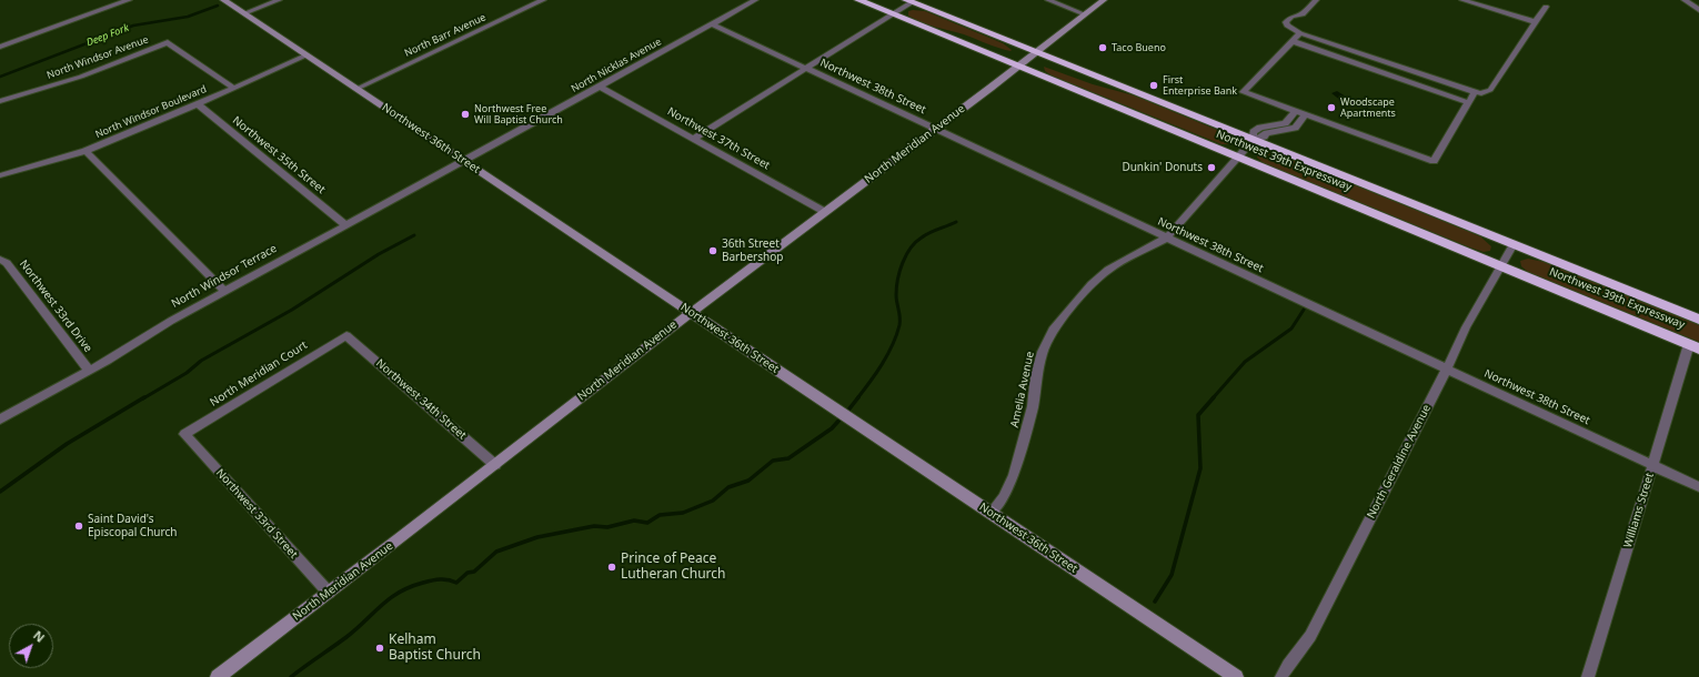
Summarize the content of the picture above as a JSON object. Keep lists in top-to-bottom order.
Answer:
{
  "streets": {
    "highway": ["Northwest 39th Expressway"],
    "main road": ["Northwest 36th Street", "North Meridian Avenue"],
    "street": [
      "North Barr Avenue",
      "North Windsor Avenue",
      "North Nicklas Avenue",
      "Northwest 38th Street",
      "North Windsor Boulevard",
      "Northwest 37th Street",
      "Northwest 35th Street",
      "North Windsor Terrace",
      "Northwest 33rd Drive",
      "North Meridian Court",
      "Amelia Avenue",
      "Northwest 34th Street",
      "North Geraldine Avenue",
      "Williams Street",
      "Northwest 33rd Street"
    ]
  },
  "crossings": [
    ["North Barr Avenue", "Northwest 36th Street"],
    ["North Windsor Avenue", "North Windsor Boulevard"],
    ["North Nicklas Avenue", "Northwest 38th Street"],
    ["North Nicklas Avenue", "Northwest 36th Street"],
    ["North Nicklas Avenue", "Northwest 37th Street"],
    ["North Nicklas Avenue", "North Windsor Terrace"],
    ["Northwest 38th Street", "North Meridian Avenue"],
    ["Northwest 38th Street", "Amelia Avenue"],
    ["Northwest 38th Street", "North Geraldine Avenue"],
    ["Northwest 38th Street", "Williams Street"],
    ["North Windsor Boulevard", "Northwest 36th Street"],
    ["North Windsor Boulevard", "Northwest 35th Street"],
    ["Northwest 36th Street", "North Meridian Avenue"],
    ["Northwest 36th Street", "North Windsor Terrace"],
    ["Northwest 36th Street", "Amelia Avenue"],
    ["Northwest 37th Street", "North Meridian Avenue"],
    ["North Meridian Avenue", "Northwest 39th Expressway"],
    ["North Meridian Avenue", "Northwest 34th Street"],
    ["North Meridian Avenue", "Northwest 33rd Street"],
    ["Northwest 35th Street", "North Windsor Terrace"],
    ["Northwest 39th Expressway", "Amelia Avenue"],
    ["Northwest 39th Expressway", "North Geraldine Avenue"],
    ["Northwest 39th Expressway", "Williams Street"],
    ["North Windsor Terrace", "Northwest 33rd Drive"],
    ["North Meridian Court", "Northwest 34th Street"],
    ["North Meridian Court", "Northwest 33rd Street"]
  ],
  "water": ["Deep Fork"],
  "places": [
    "Taco Bueno",
    "First Enterprise Bank",
    "Woodscape Apartments",
    "Northwest Free Will Baptist Church",
    "Dunkin' Donuts",
    "36th Street Barbershop",
    "Saint David's Episcopal Church",
    "Prince of Peace Lutheran Church",
    "Kelham Baptist Church"
  ],
  "north": "top right"
}
